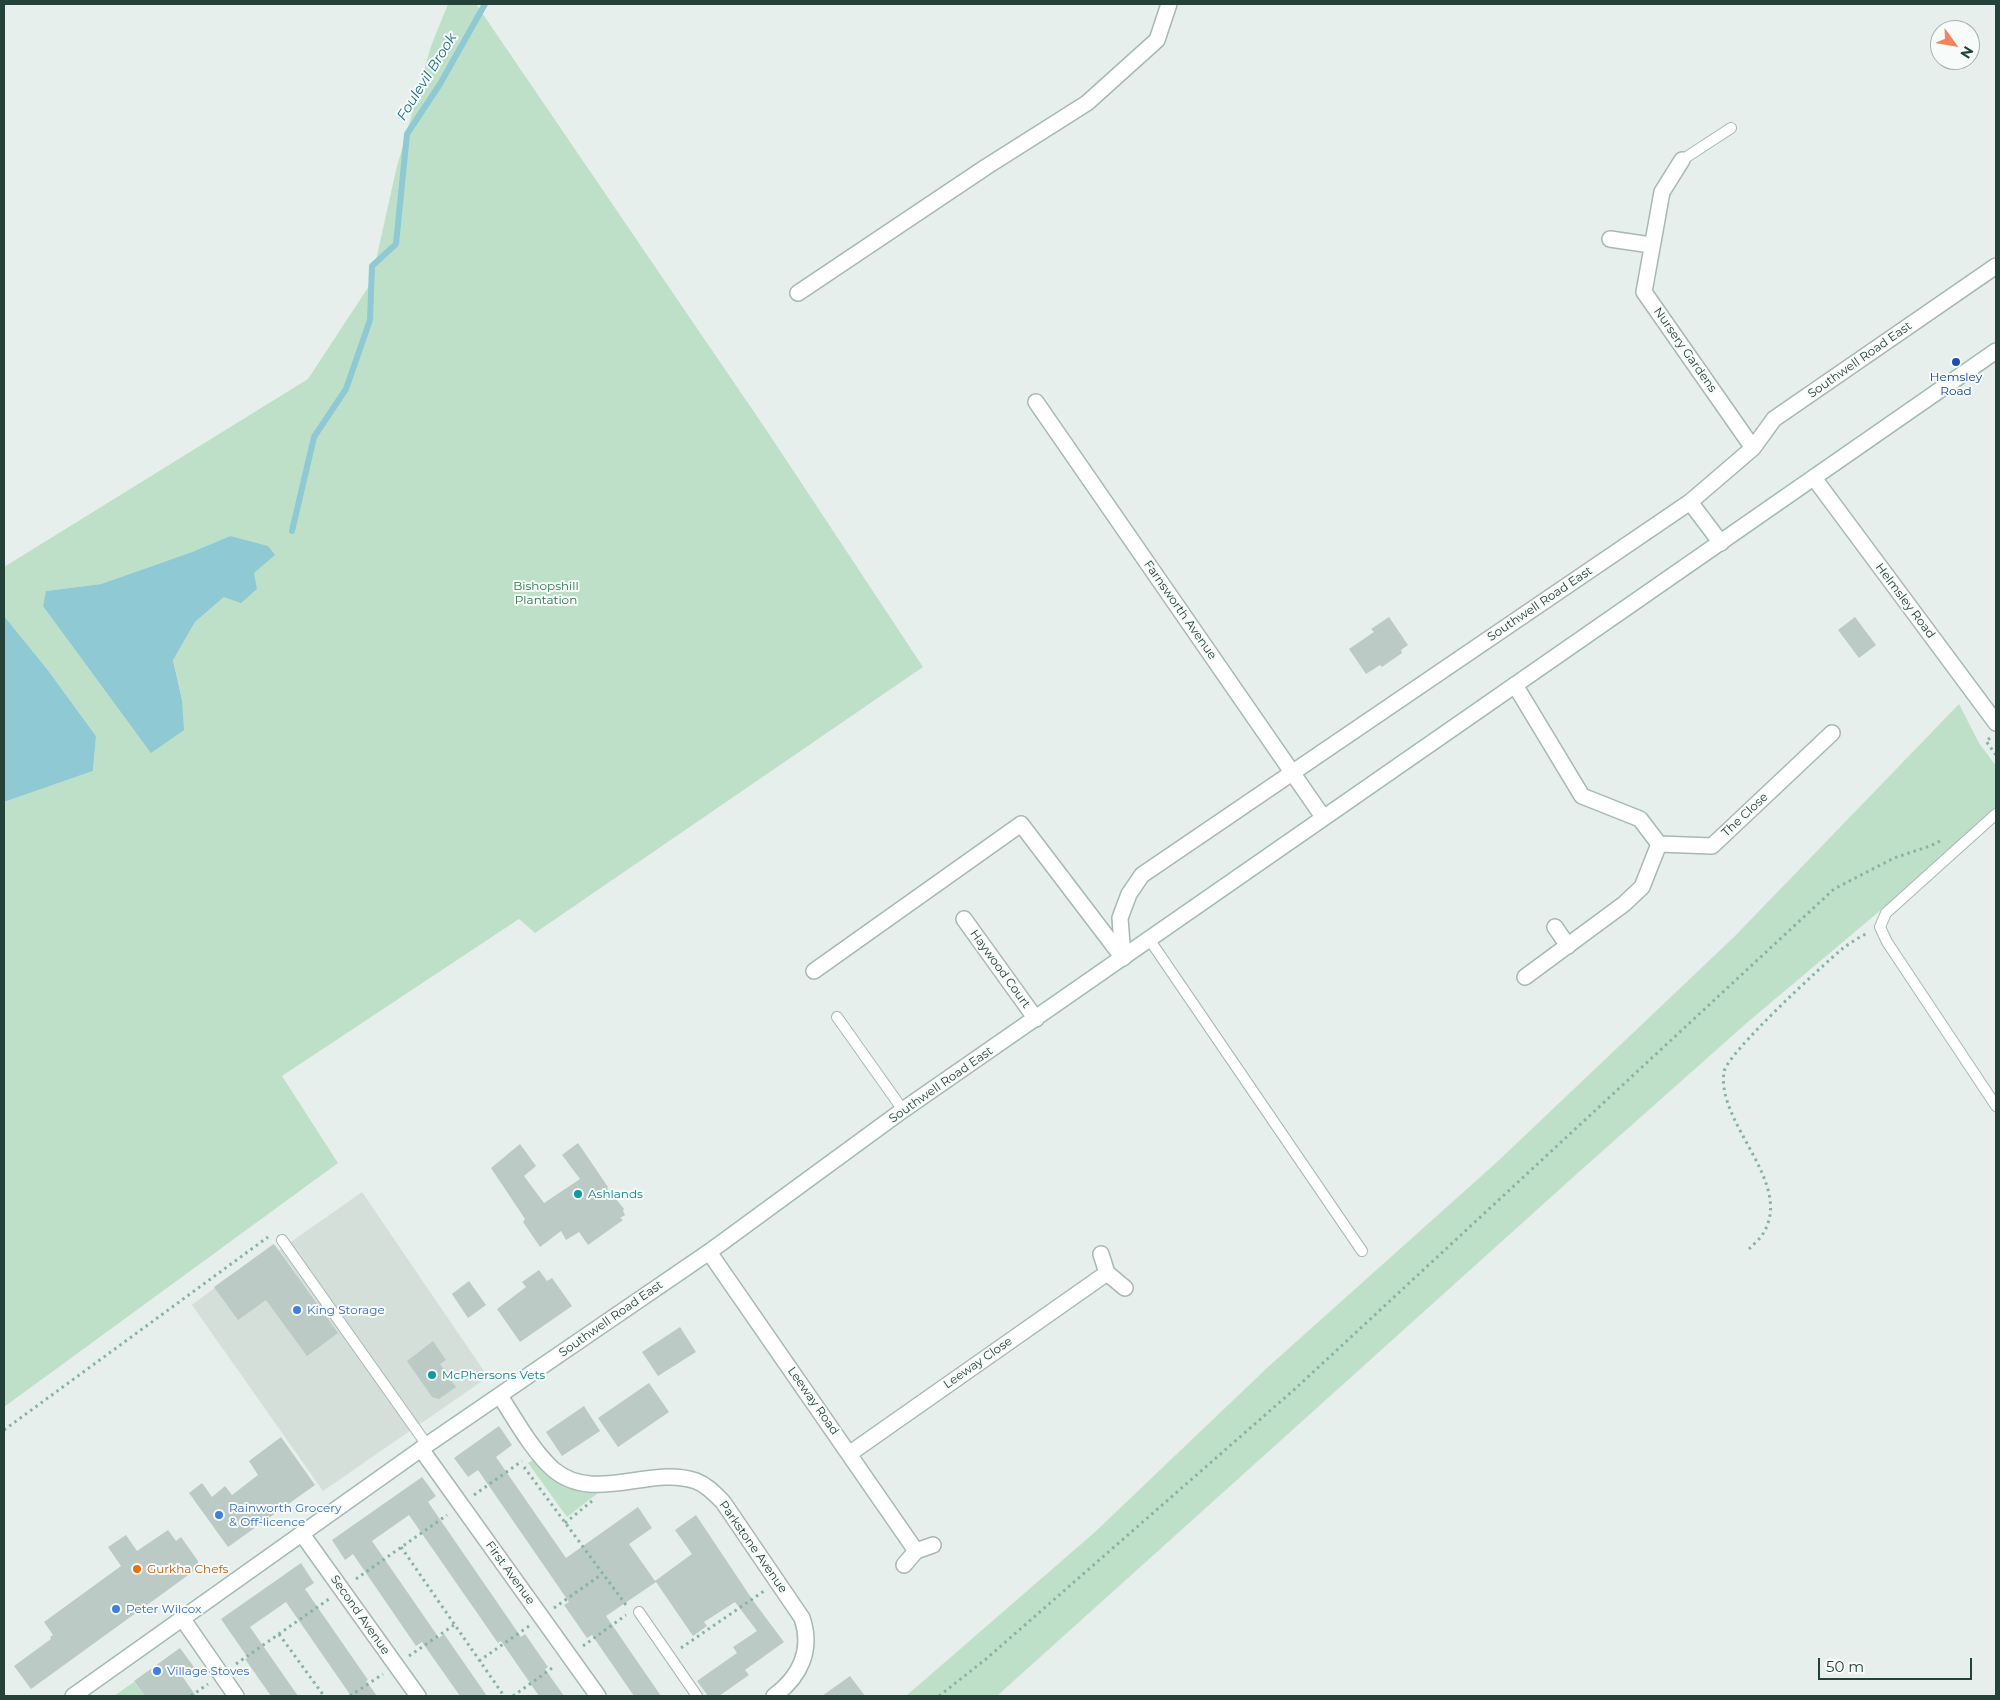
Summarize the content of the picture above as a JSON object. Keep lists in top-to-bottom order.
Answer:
{
  "streets": {
    "street": [
      "Nursery Gardens",
      "Southwell Road East",
      "Helmsley Road",
      "Farnsworth Avenue",
      "The Close",
      "Haywood Court",
      "Leeway Close",
      "Leeway Road",
      "Parkstone Avenue",
      "First Avenue",
      "Second Avenue"
    ]
  },
  "crossings": [
    ["Nursery Gardens", "Southwell Road East"],
    ["Southwell Road East", "Helmsley Road"],
    ["Southwell Road East", "Farnsworth Avenue"],
    ["Southwell Road East", "Haywood Court"],
    ["Southwell Road East", "Leeway Road"],
    ["Southwell Road East", "Parkstone Avenue"],
    ["Southwell Road East", "First Avenue"],
    ["Southwell Road East", "Second Avenue"],
    ["Leeway Close", "Leeway Road"]
  ],
  "water": ["Foulevil Brook"],
  "parks": ["Bishopshill Plantation"],
  "places": [
    "Hemsley Road",
    "Ashlands",
    "King Storage",
    "McPhersons Vets",
    "Rainworth Grocery & Off-licence",
    "Gurkha Chefs",
    "Peter Wilcox",
    "Village Stoves"
  ],
  "scale_bar": "50 m",
  "north": "bottom right"
}
